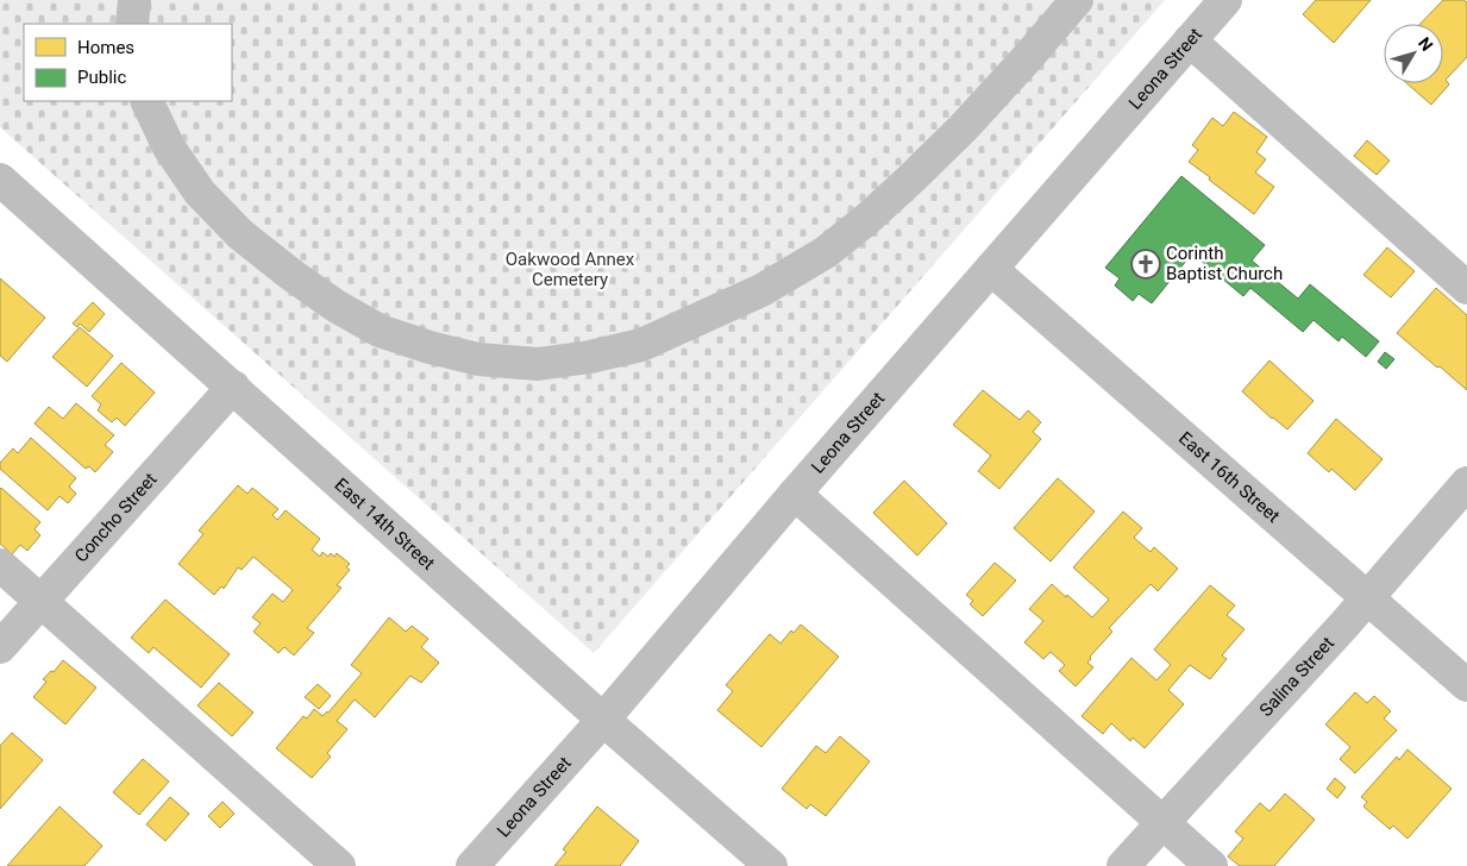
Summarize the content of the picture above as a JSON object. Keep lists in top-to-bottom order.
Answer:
{
  "streets": {
    "street": [
      "Leona Street",
      "East 16th Street",
      "Concho Street",
      "East 14th Street",
      "Salina Street"
    ]
  },
  "crossings": [
    ["Leona Street", "East 16th Street"],
    ["Leona Street", "East 14th Street"],
    ["East 16th Street", "Salina Street"],
    ["Concho Street", "East 14th Street"]
  ],
  "parks": ["Oakwood Annex Cemetery"],
  "places": {
    "church": ["Corinth Baptist Church"]
  },
  "legend": ["Homes", "Public"],
  "north": "top right"
}
